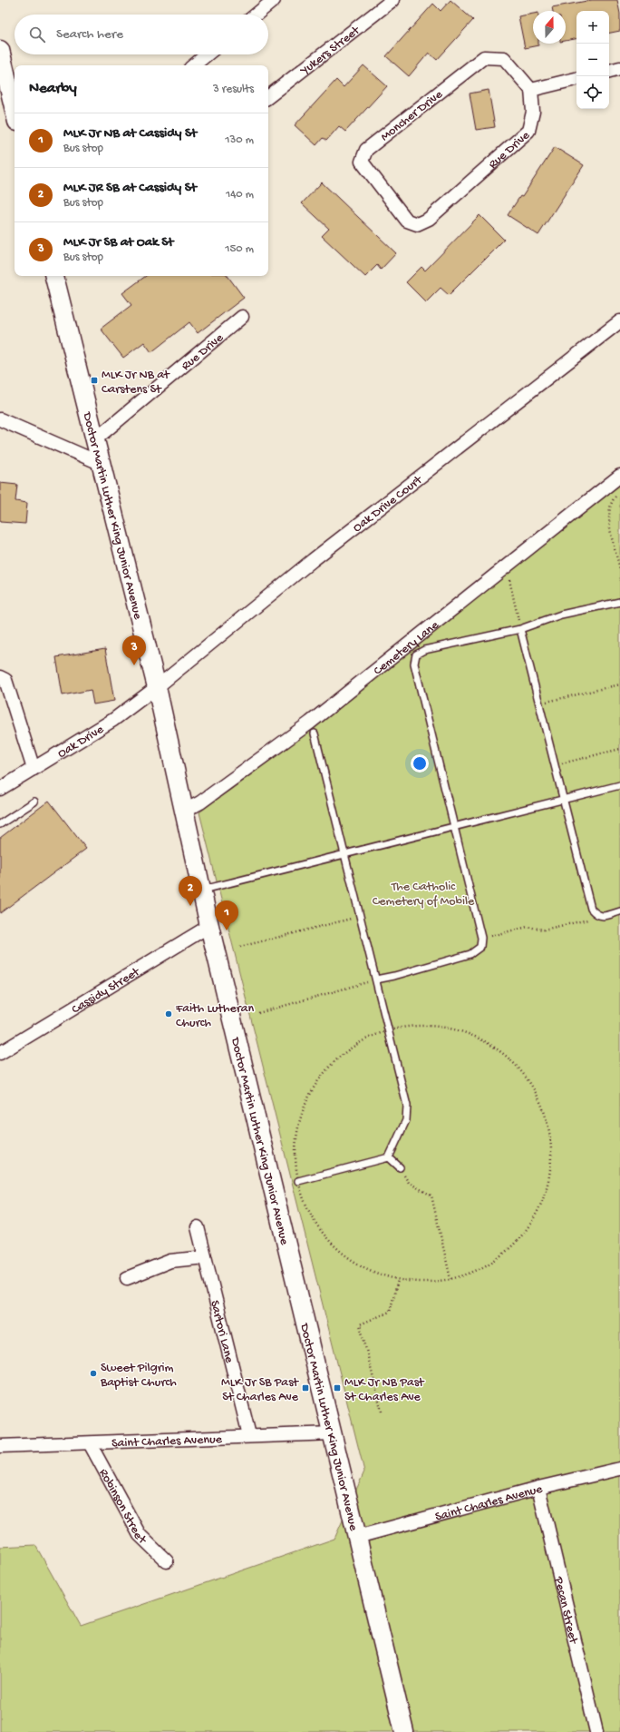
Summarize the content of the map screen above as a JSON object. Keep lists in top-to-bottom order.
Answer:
{
  "streets": {
    "main road": ["Doctor Martin Luther King Junior Avenue"],
    "street": [
      "Yukers Street",
      "Moncher Drive",
      "Rue Drive",
      "Oak Drive Court",
      "Cemetery Lane",
      "Oak Drive",
      "Cassidy Street",
      "Sartori Lane",
      "Saint Charles Avenue",
      "Robinson Street",
      "Pecan Street"
    ]
  },
  "crossings": [
    ["Moncher Drive", "Rue Drive"],
    ["Rue Drive", "Doctor Martin Luther King Junior Avenue"],
    ["Oak Drive Court", "Doctor Martin Luther King Junior Avenue"],
    ["Oak Drive Court", "Oak Drive"],
    ["Doctor Martin Luther King Junior Avenue", "Cemetery Lane"],
    ["Doctor Martin Luther King Junior Avenue", "Oak Drive"],
    ["Doctor Martin Luther King Junior Avenue", "Cassidy Street"],
    ["Doctor Martin Luther King Junior Avenue", "Saint Charles Avenue"],
    ["Sartori Lane", "Saint Charles Avenue"],
    ["Saint Charles Avenue", "Robinson Street"],
    ["Saint Charles Avenue", "Pecan Street"]
  ],
  "parks": ["The Catholic Cemetery of Mobile"],
  "places": {
    "transit": ["MLK Jr NB at Carstens St", "MLK Jr SB Past St Charles Ave", "MLK Jr NB Past St Charles Ave"],
    "other": ["Faith Lutheran Church", "Sweet Pilgrim Baptist Church"]
  },
  "north": "top",
  "page": {
    "map_buttons": ["+", "−"],
    "search": "Search here",
    "heading": ["Nearby", "3 results"],
    "list": [
      {
        "mark": "1",
        "name": "MLK Jr NB at Cassidy St",
        "note": "Bus stop",
        "value": "130 m"
      },
      {
        "mark": "2",
        "name": "MLK JR SB at Cassidy St",
        "note": "Bus stop",
        "value": "140 m"
      },
      {
        "mark": "3",
        "name": "MLK Jr SB at Oak St",
        "note": "Bus stop",
        "value": "150 m"
      }
    ],
    "pins": ["3", "2", "1"]
  }
}
